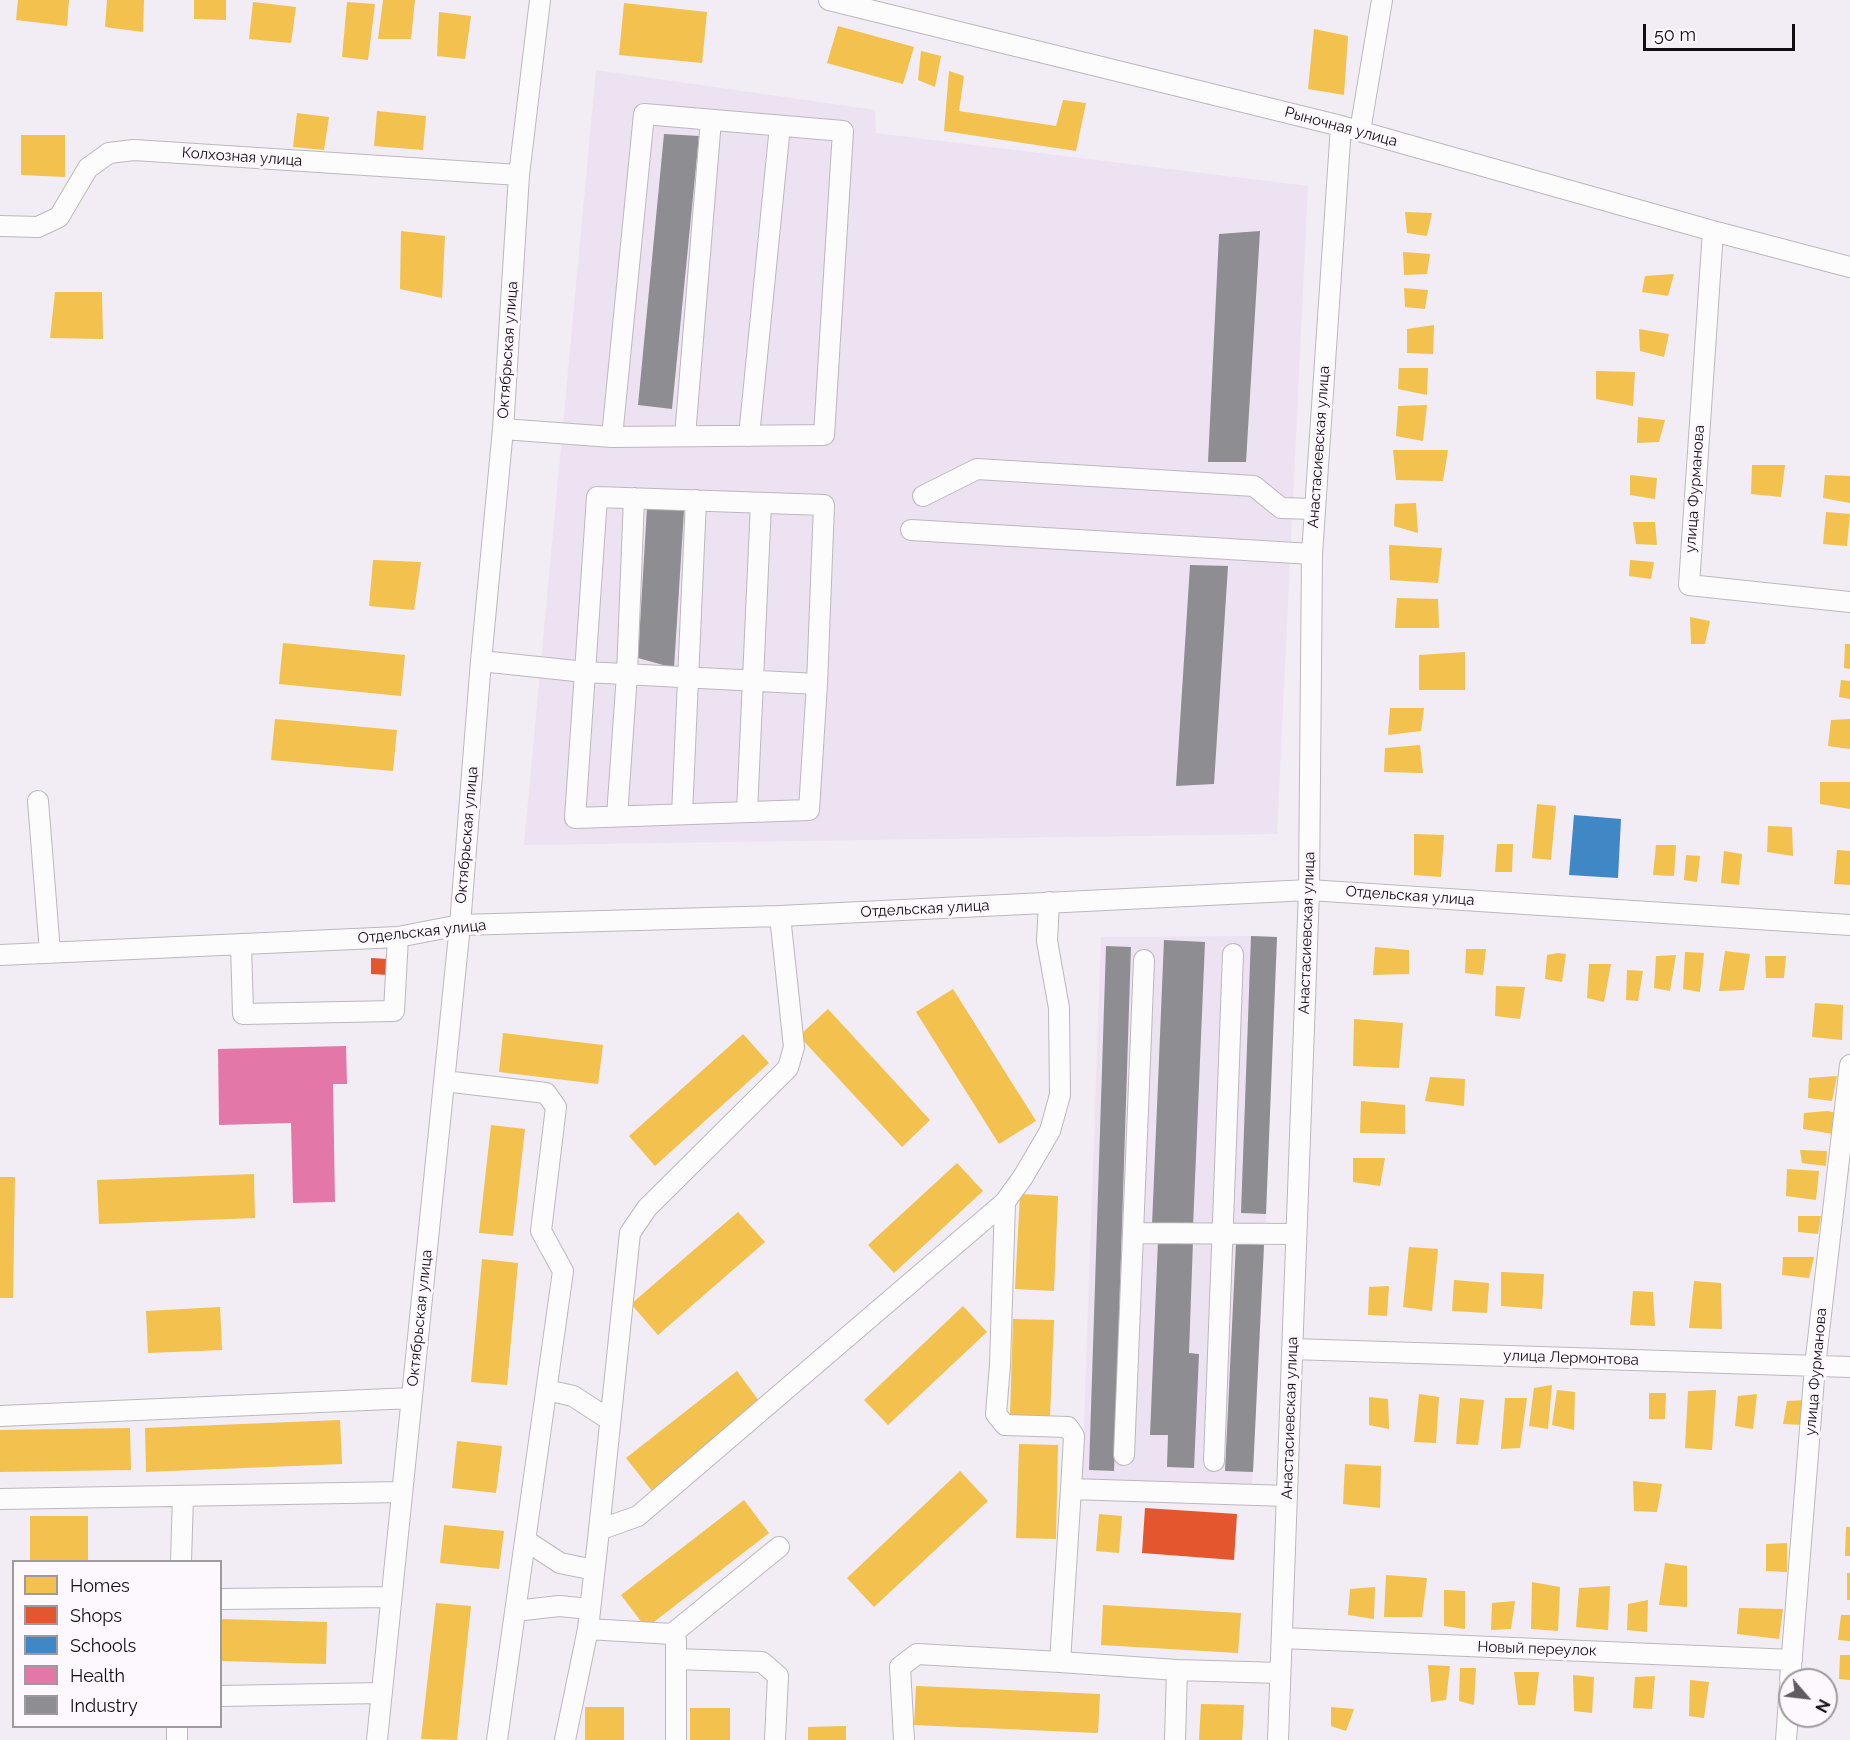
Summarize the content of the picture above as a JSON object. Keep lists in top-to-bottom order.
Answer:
{
  "streets": {
    "street": [
      "Рыночная улица",
      "Колхозная улица",
      "Октябрьская улица",
      "Анастасиевская улица",
      "улица Фурманова",
      "Отдельская улица",
      "улица Лермонтова",
      "Новый переулок"
    ]
  },
  "crossings": [
    ["Рыночная улица", "Анастасиевская улица"],
    ["Рыночная улица", "улица Фурманова"],
    ["Колхозная улица", "Октябрьская улица"],
    ["Октябрьская улица", "Отдельская улица"],
    ["Анастасиевская улица", "Отдельская улица"],
    ["Анастасиевская улица", "улица Лермонтова"],
    ["Анастасиевская улица", "Новый переулок"],
    ["улица Фурманова", "улица Лермонтова"],
    ["улица Фурманова", "Новый переулок"]
  ],
  "legend": [
    "Homes",
    "Shops",
    "Schools",
    "Health",
    "Industry"
  ],
  "scale_bar": "50 m",
  "north": "bottom right"
}
